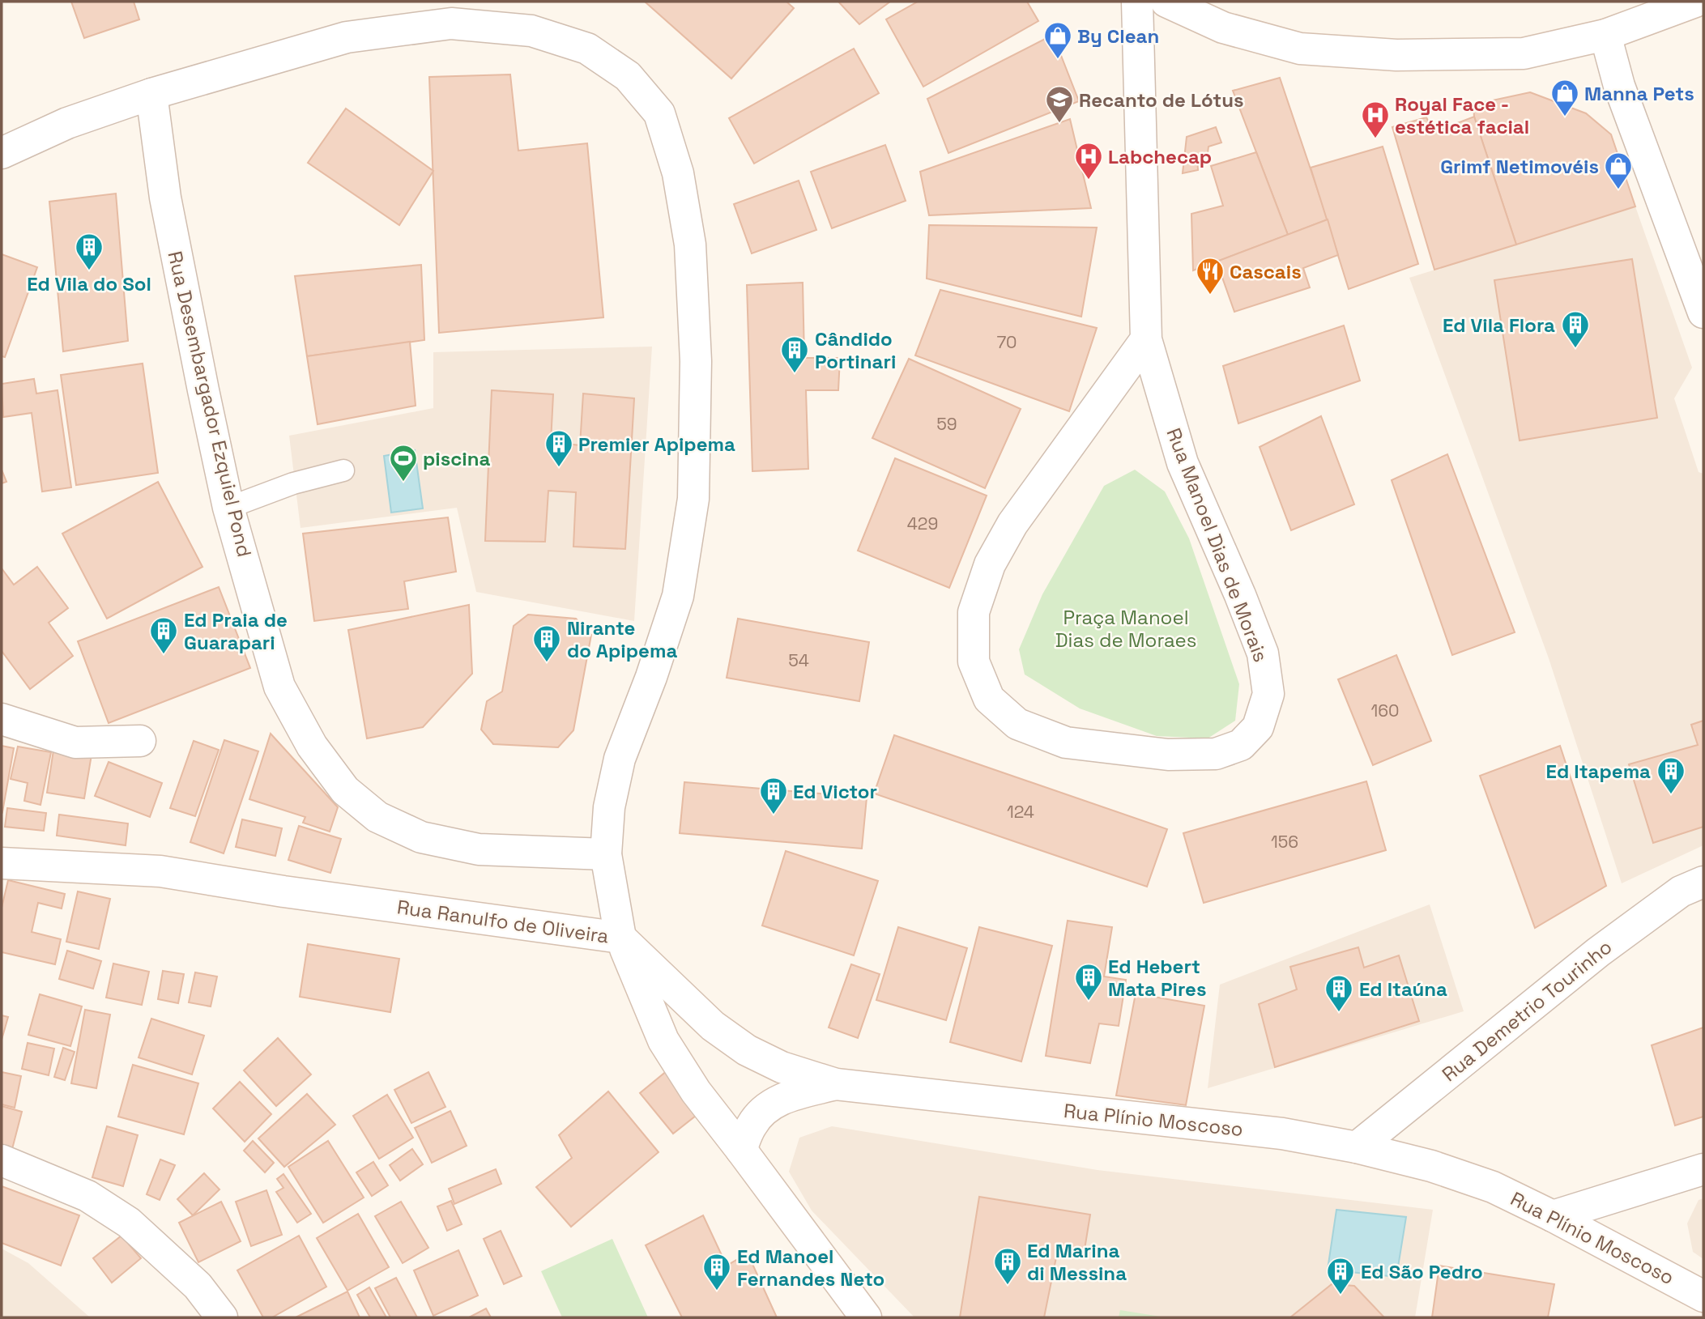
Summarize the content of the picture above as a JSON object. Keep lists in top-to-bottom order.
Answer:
{
  "streets": {
    "street": [
      "Rua Desembargador Ezquiel Pond",
      "Rua Manoel Dias de Morais",
      "Rua Ranulfo de Oliveira",
      "Rua Demetrio Tourinho",
      "Rua Plínio Moscoso"
    ]
  },
  "crossings": [
    ["Rua Ranulfo de Oliveira", "Rua Plínio Moscoso"],
    ["Rua Demetrio Tourinho", "Rua Plínio Moscoso"]
  ],
  "parks": ["Praça Manoel Dias de Moraes"],
  "places": {
    "shop": ["By Clean", "Manna Pets", "Grimf Netimovéis"],
    "school or university": ["Recanto de Lótus"],
    "hospital": ["Royal Face - estética facial", "Labchecap"],
    "building": [
      "Ed Vila do Sol",
      "Ed Vila Flora",
      "Cândido Portinari",
      "Premier Apipema",
      "Ed Praia de Guarapari",
      "Nirante do Apipema",
      "Ed Itapema",
      "Ed Victor",
      "Ed Hebert Mata Pires",
      "Ed Itaúna",
      "Ed Marina di Messina",
      "Ed Manoel Fernandes Neto",
      "Ed São Pedro"
    ],
    "restaurant": ["Cascais"],
    "sports": ["piscina"]
  },
  "house_numbers": [
    "70",
    "59",
    "429",
    "54",
    "160",
    "124",
    "156"
  ]
}
